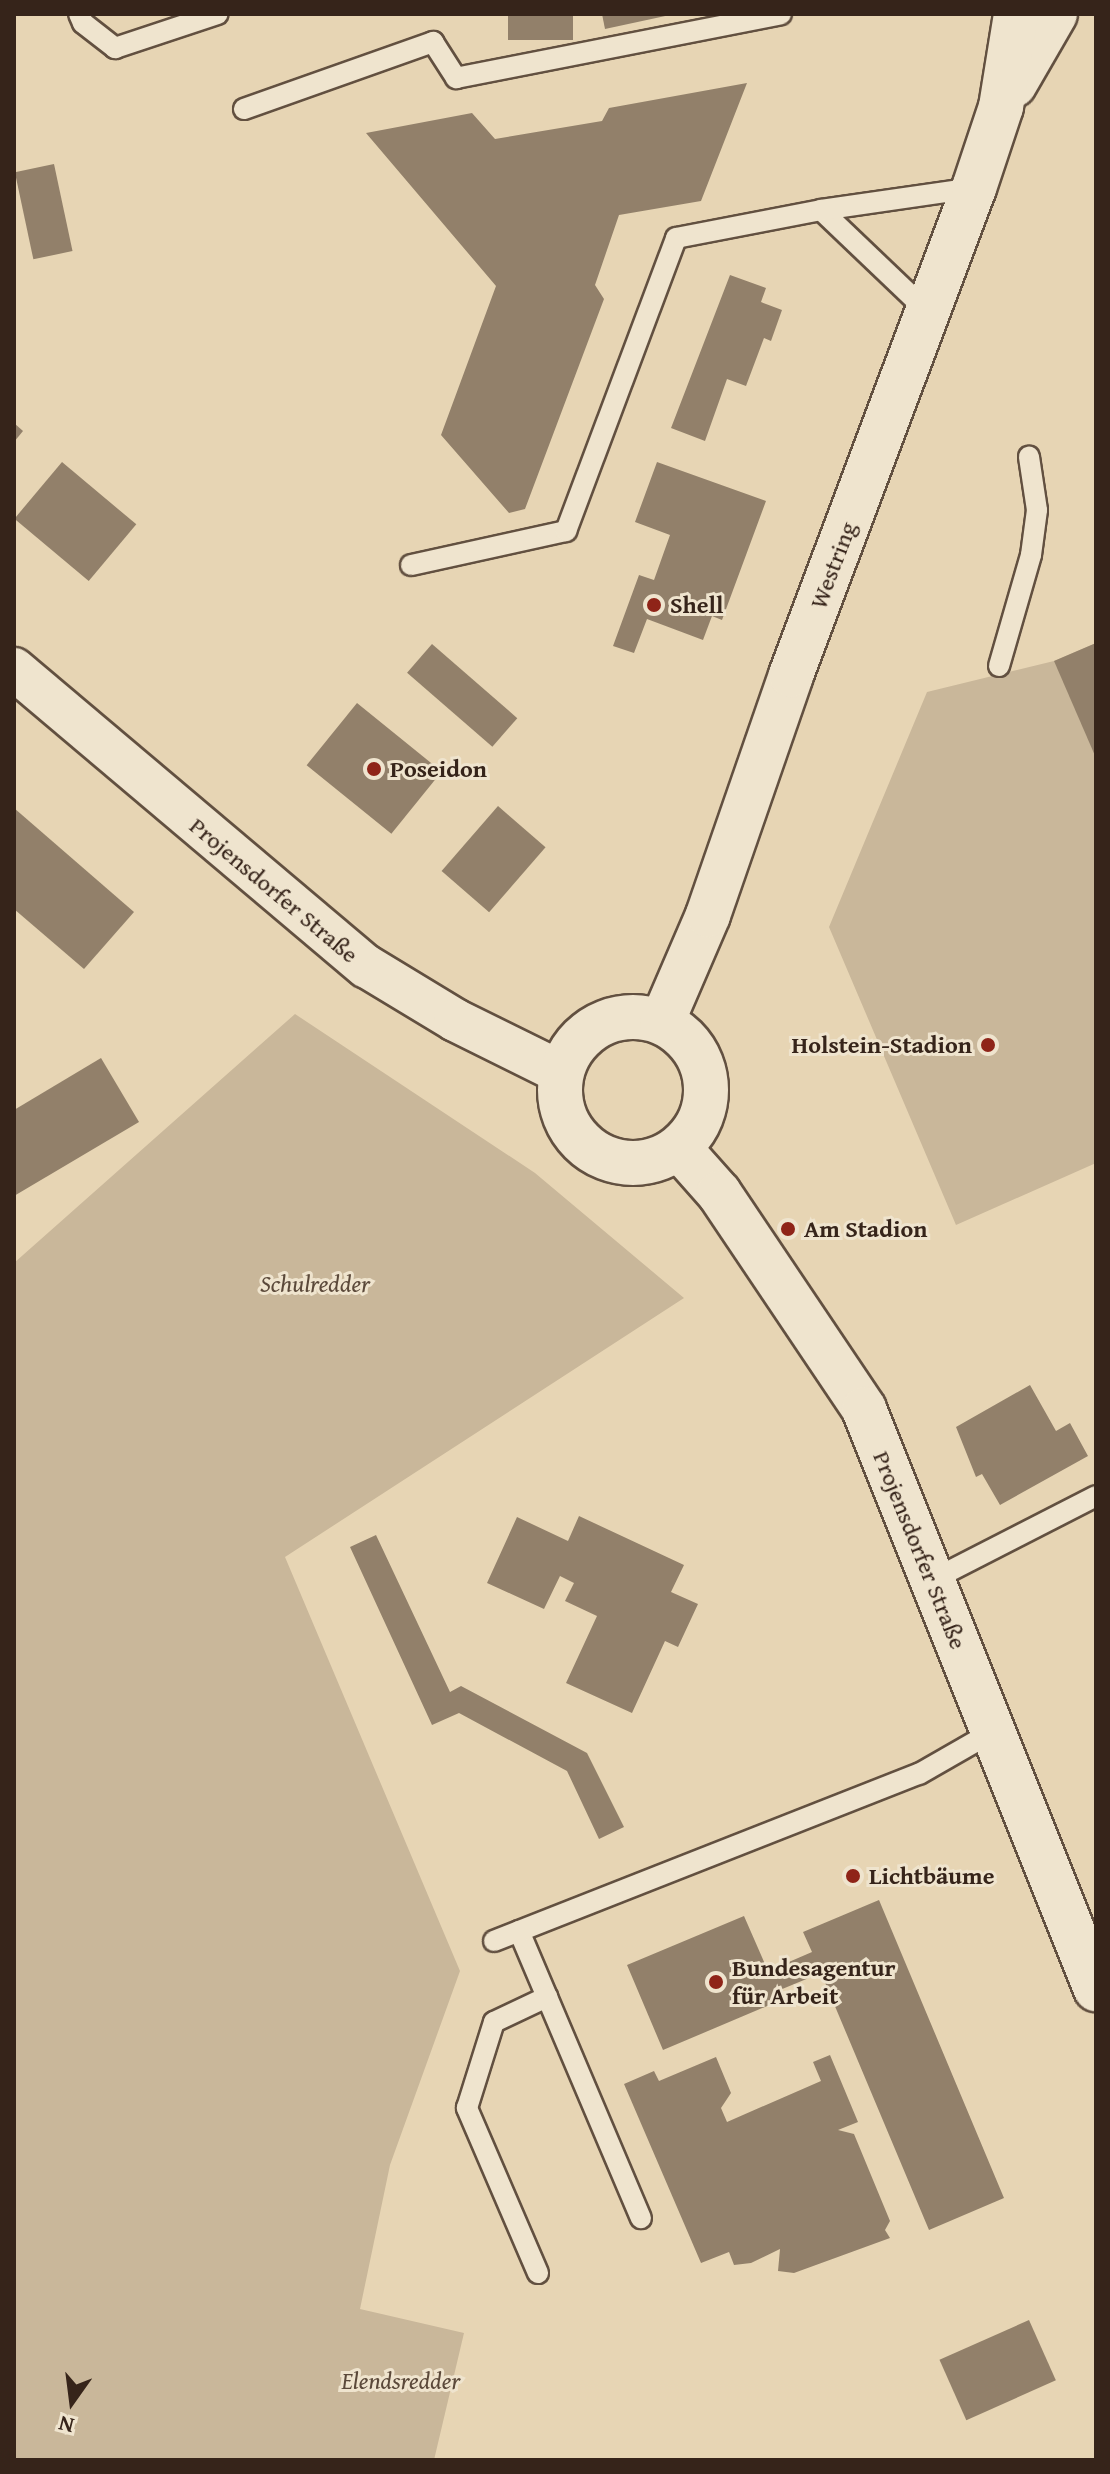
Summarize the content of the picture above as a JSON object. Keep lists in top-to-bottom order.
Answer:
{
  "streets": {
    "street": ["Westring", "Projensdorfer Straße"]
  },
  "crossings": [
    ["Westring", "Projensdorfer Straße"]
  ],
  "parks": ["Schulredder", "Elendsredder"],
  "places": [
    "Shell",
    "Poseidon",
    "Holstein-Stadion",
    "Am Stadion",
    "Lichtbäume",
    "Bundesagentur für Arbeit"
  ],
  "north": "bottom"
}
